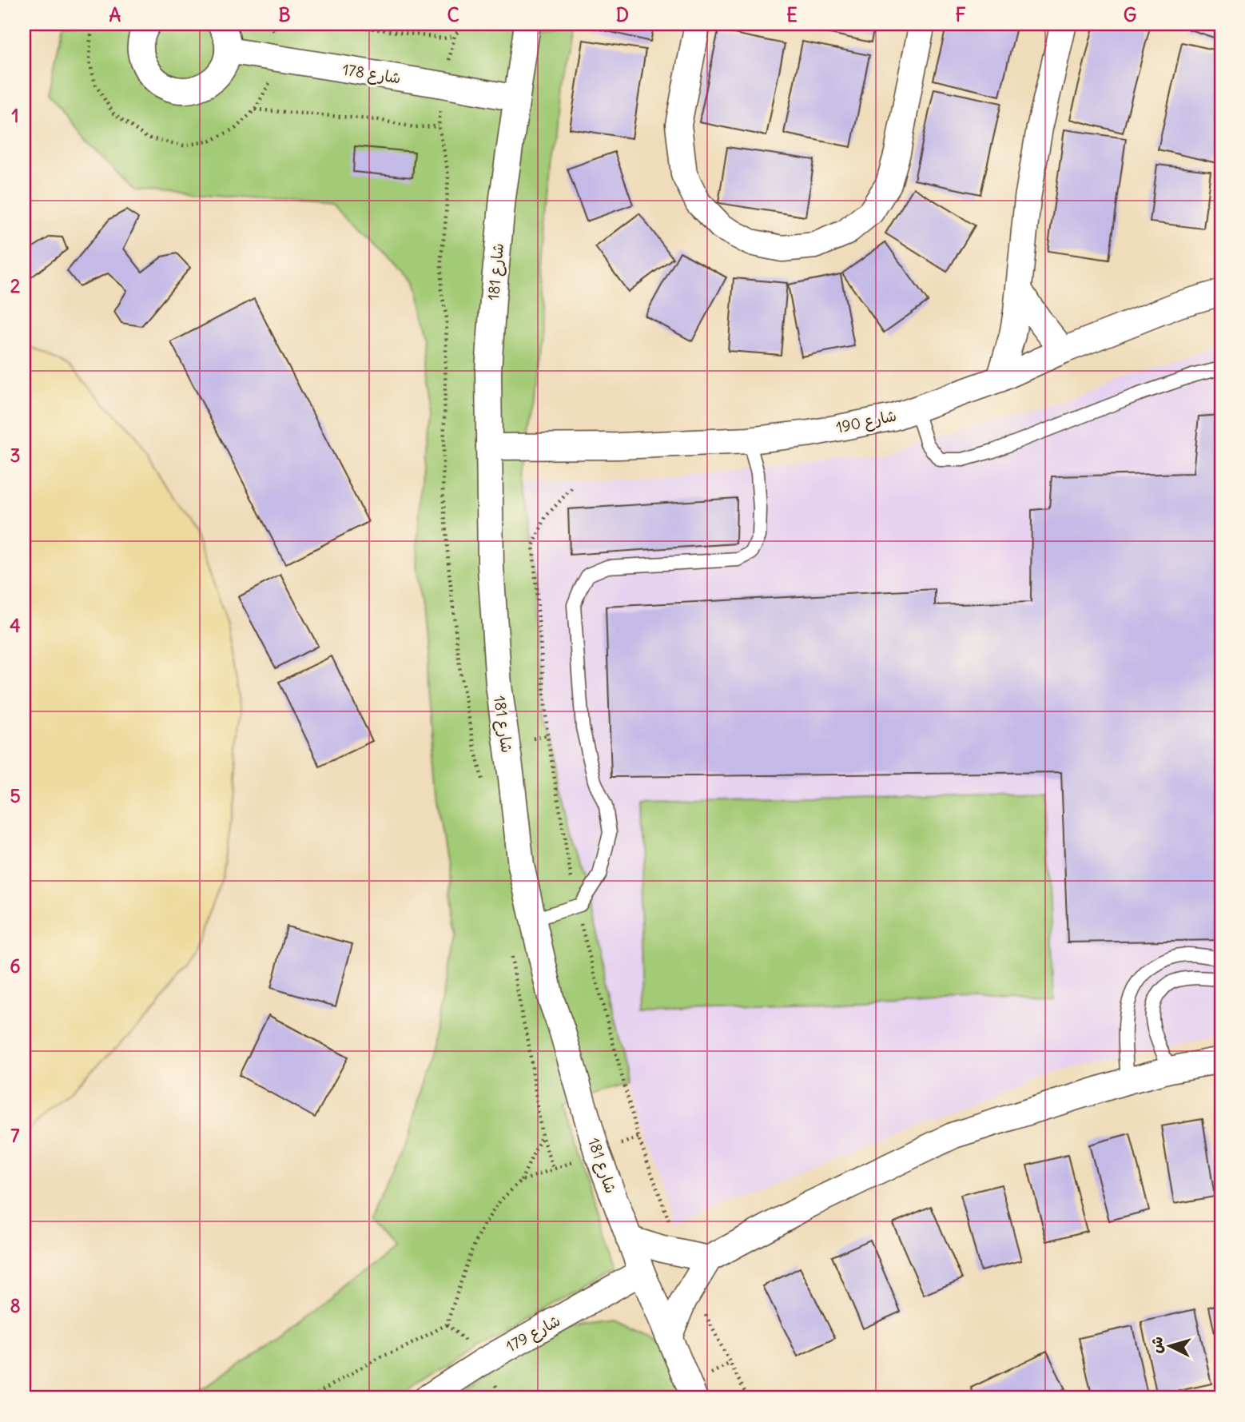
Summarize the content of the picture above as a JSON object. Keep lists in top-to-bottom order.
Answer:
{
  "streets": {
    "street": [
      "شارع 178",
      "شارع 181",
      "شارع 190",
      "شارع 179"
    ]
  },
  "crossings": [
    ["شارع 178", "شارع 181"],
    ["شارع 181", "شارع 190"],
    ["شارع 181", "شارع 179"]
  ],
  "north": "left",
  "grid": {
    "columns": [
      "A",
      "B",
      "C",
      "D",
      "E",
      "F",
      "G"
    ],
    "rows": [
      "1",
      "2",
      "3",
      "4",
      "5",
      "6",
      "7",
      "8"
    ]
  }
}
